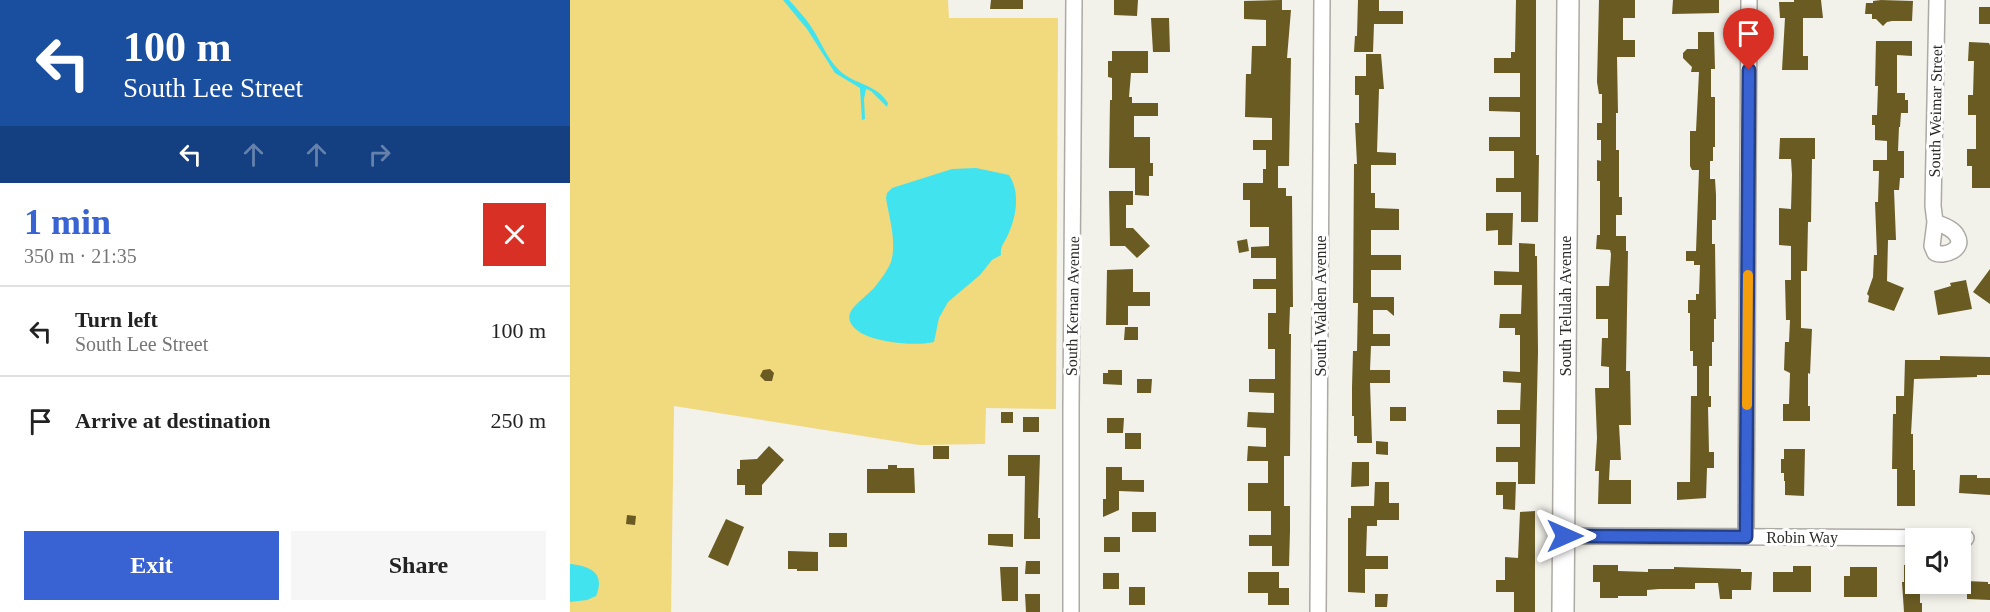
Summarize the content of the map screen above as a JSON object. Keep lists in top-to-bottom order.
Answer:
{
  "streets": {
    "street": [
      "South Weimar Street",
      "South Kernan Avenue",
      "South Walden Avenue",
      "South Telulah Avenue",
      "Robin Way"
    ]
  },
  "crossings": [
    ["South Telulah Avenue", "Robin Way"]
  ],
  "page": {
    "turn": ["100 m", "South Lee Street"],
    "heading": ["1 min", "350 m · 21:35"],
    "list": [
      {
        "name": "Turn left",
        "note": "South Lee Street",
        "value": "100 m"
      },
      {
        "name": "Arrive at destination",
        "value": "250 m"
      }
    ],
    "buttons": ["Exit", "Share"]
  }
}
